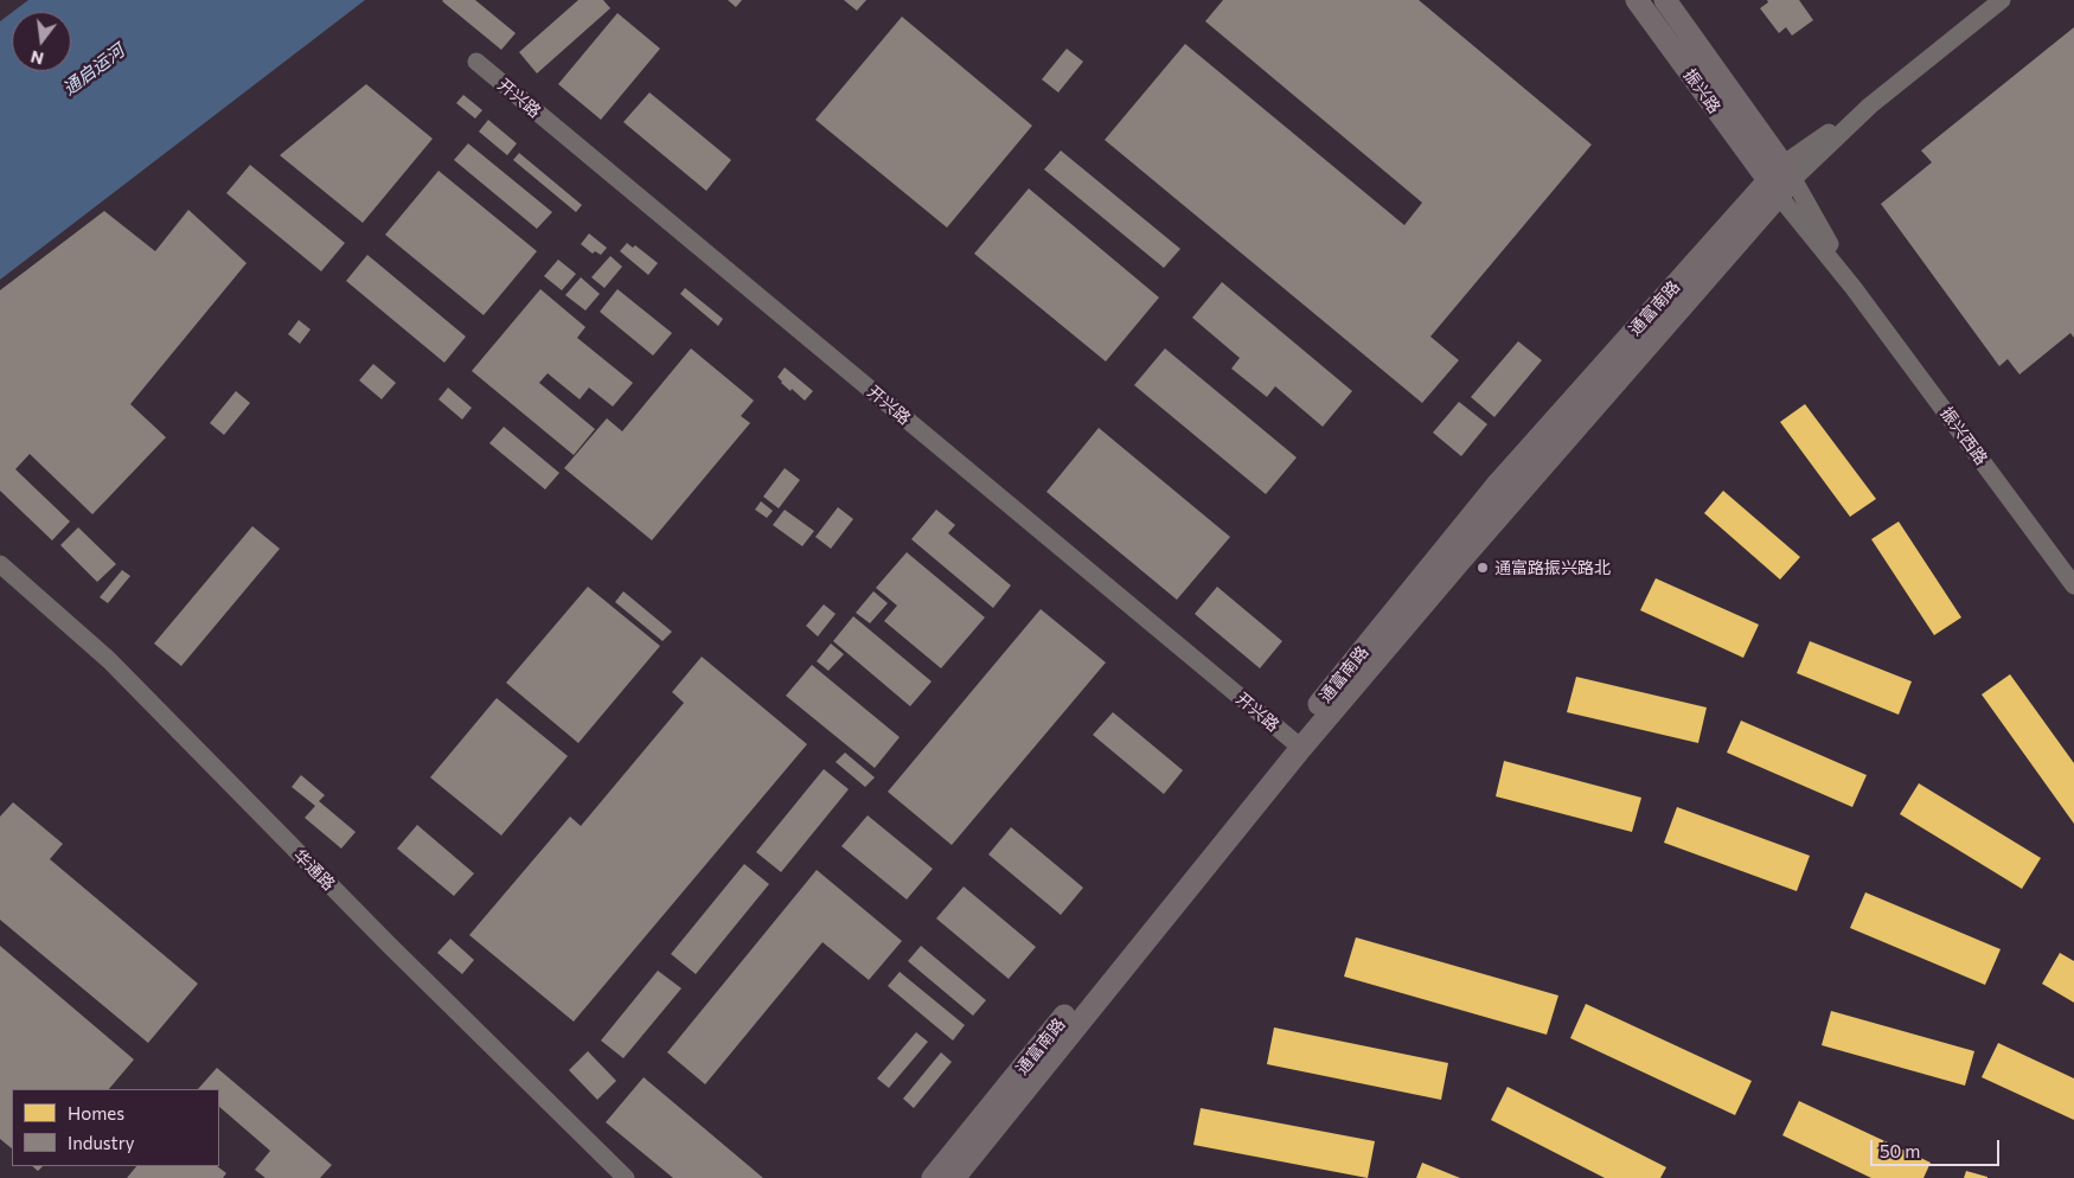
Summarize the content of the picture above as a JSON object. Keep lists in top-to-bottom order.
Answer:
{
  "streets": {
    "main road": ["振兴路", "通富南路"],
    "street": ["开兴路", "振兴西路", "华通路"]
  },
  "crossings": [
    ["振兴路", "通富南路"],
    ["振兴路", "振兴西路"],
    ["开兴路", "通富南路"],
    ["通富南路", "振兴西路"]
  ],
  "water": ["通启运河"],
  "places": ["通富路振兴路北"],
  "legend": ["Homes", "Industry"],
  "scale_bar": "50 m",
  "north": "bottom"
}
